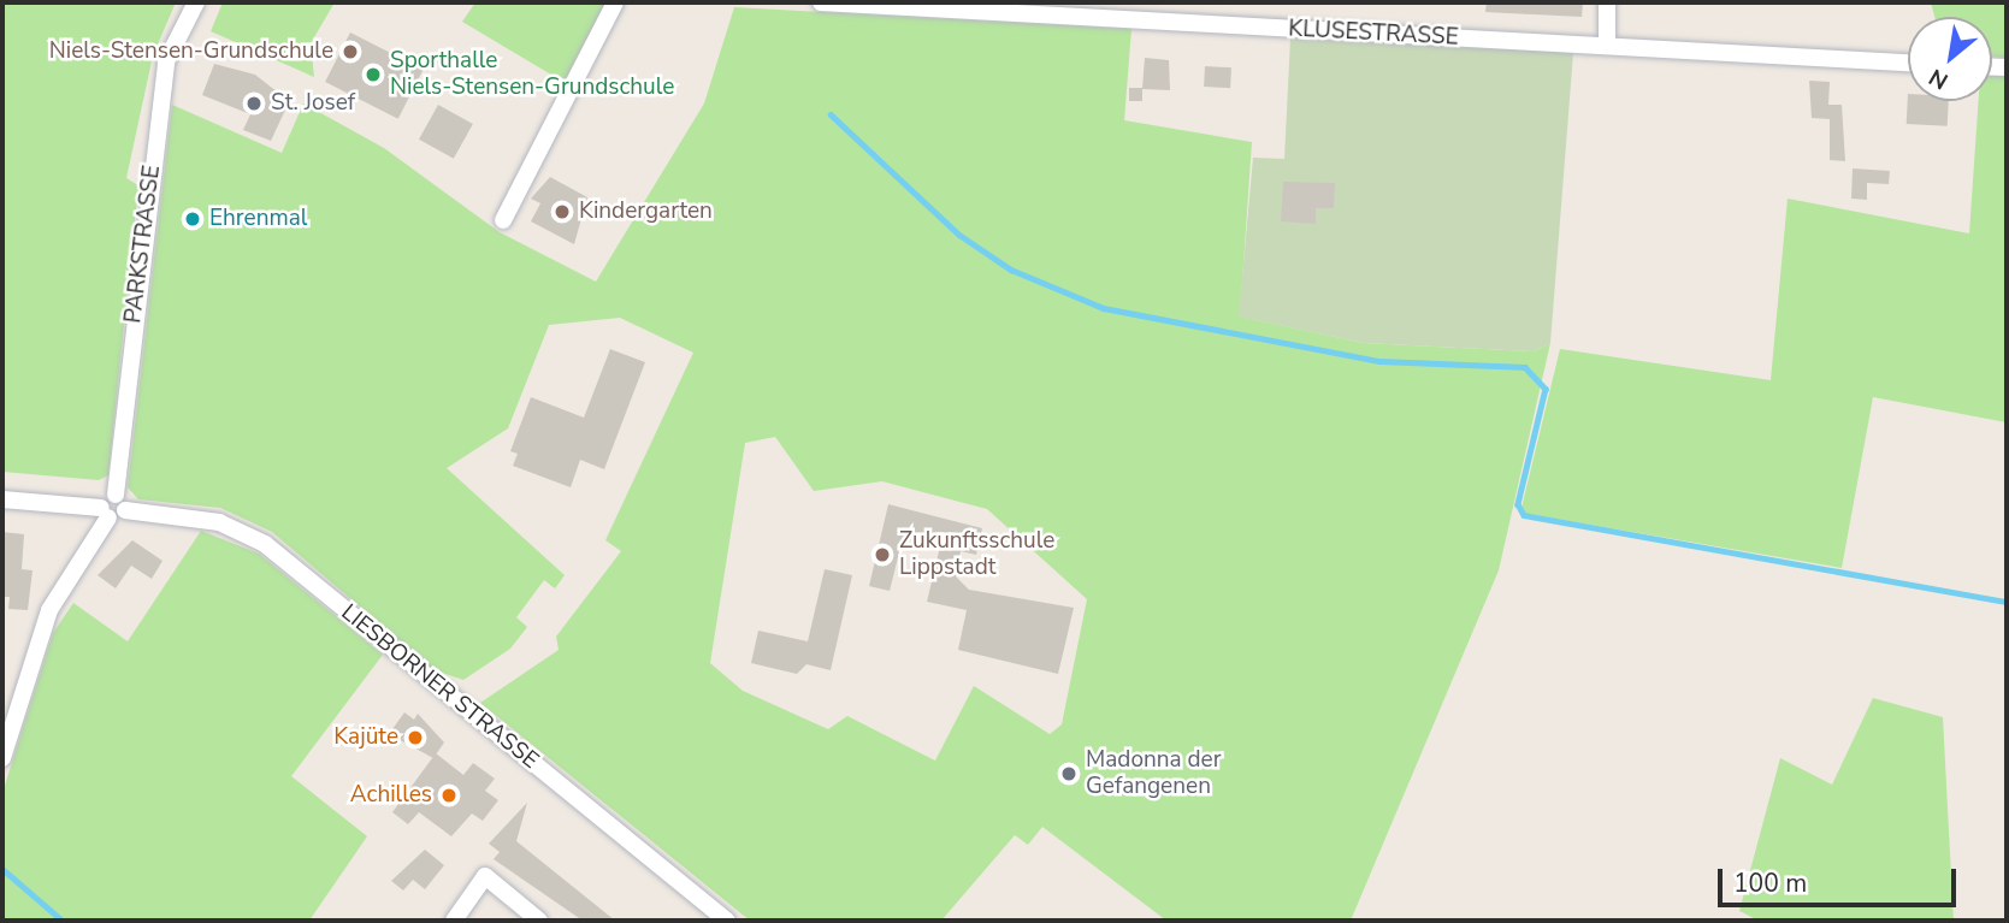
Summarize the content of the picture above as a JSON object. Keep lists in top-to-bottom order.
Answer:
{
  "streets": {
    "street": ["KLUSESTRASSE", "PARKSTRASSE", "LIESBORNER STRASSE"]
  },
  "places": [
    "Niels-Stensen-Grundschule",
    "Sporthalle Niels-Stensen-Grundschule",
    "St. Josef",
    "Kindergarten",
    "Ehrenmal",
    "Zukunftsschule Lippstadt",
    "Kajüte",
    "Madonna der Gefangenen",
    "Achilles"
  ],
  "scale_bar": "100 m",
  "north": "bottom left"
}
